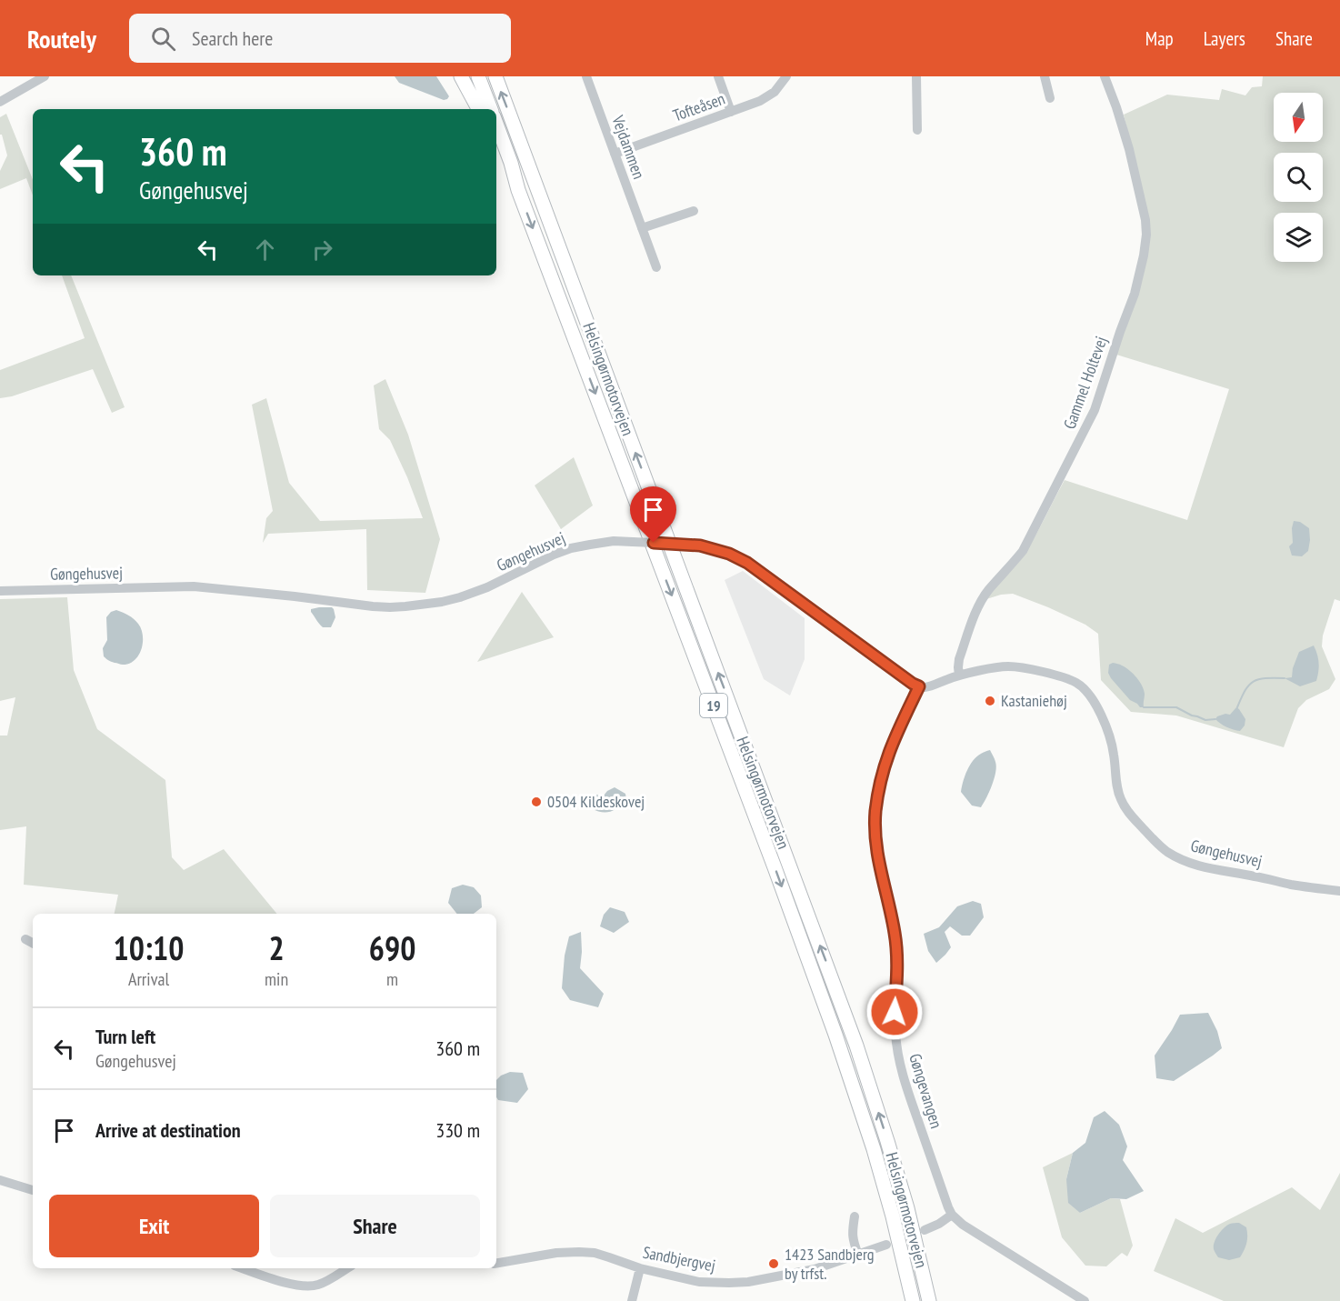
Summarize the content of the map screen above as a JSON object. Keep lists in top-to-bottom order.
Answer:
{
  "streets": {
    "highway": ["Helsingørmotorvejen", "19"],
    "street": [
      "Tofteåsen",
      "Vejdammen",
      "Gammel Holtevej",
      "Gøngehusvej",
      "Gøngevangen",
      "Sandbjergvej"
    ]
  },
  "crossings": [
    ["Tofteåsen", "Vejdammen"],
    ["Gammel Holtevej", "Gøngehusvej"],
    ["Gøngehusvej", "Gøngevangen"]
  ],
  "places": ["Kastaniehøj", "0504 Kildeskovej", "1423 Sandbjerg by trfst."],
  "north": "bottom",
  "page": {
    "header": "Routely",
    "search": "Search here",
    "nav": ["Map", "Layers", "Share"],
    "turn": ["360 m", "Gøngehusvej"],
    "eta": [
      "10:10",
      "Arrival",
      "2",
      "min",
      "690",
      "m"
    ],
    "list": [
      {
        "name": "Turn left",
        "note": "Gøngehusvej",
        "value": "360 m"
      },
      {
        "name": "Arrive at destination",
        "value": "330 m"
      }
    ],
    "buttons": ["Exit", "Share"]
  }
}
